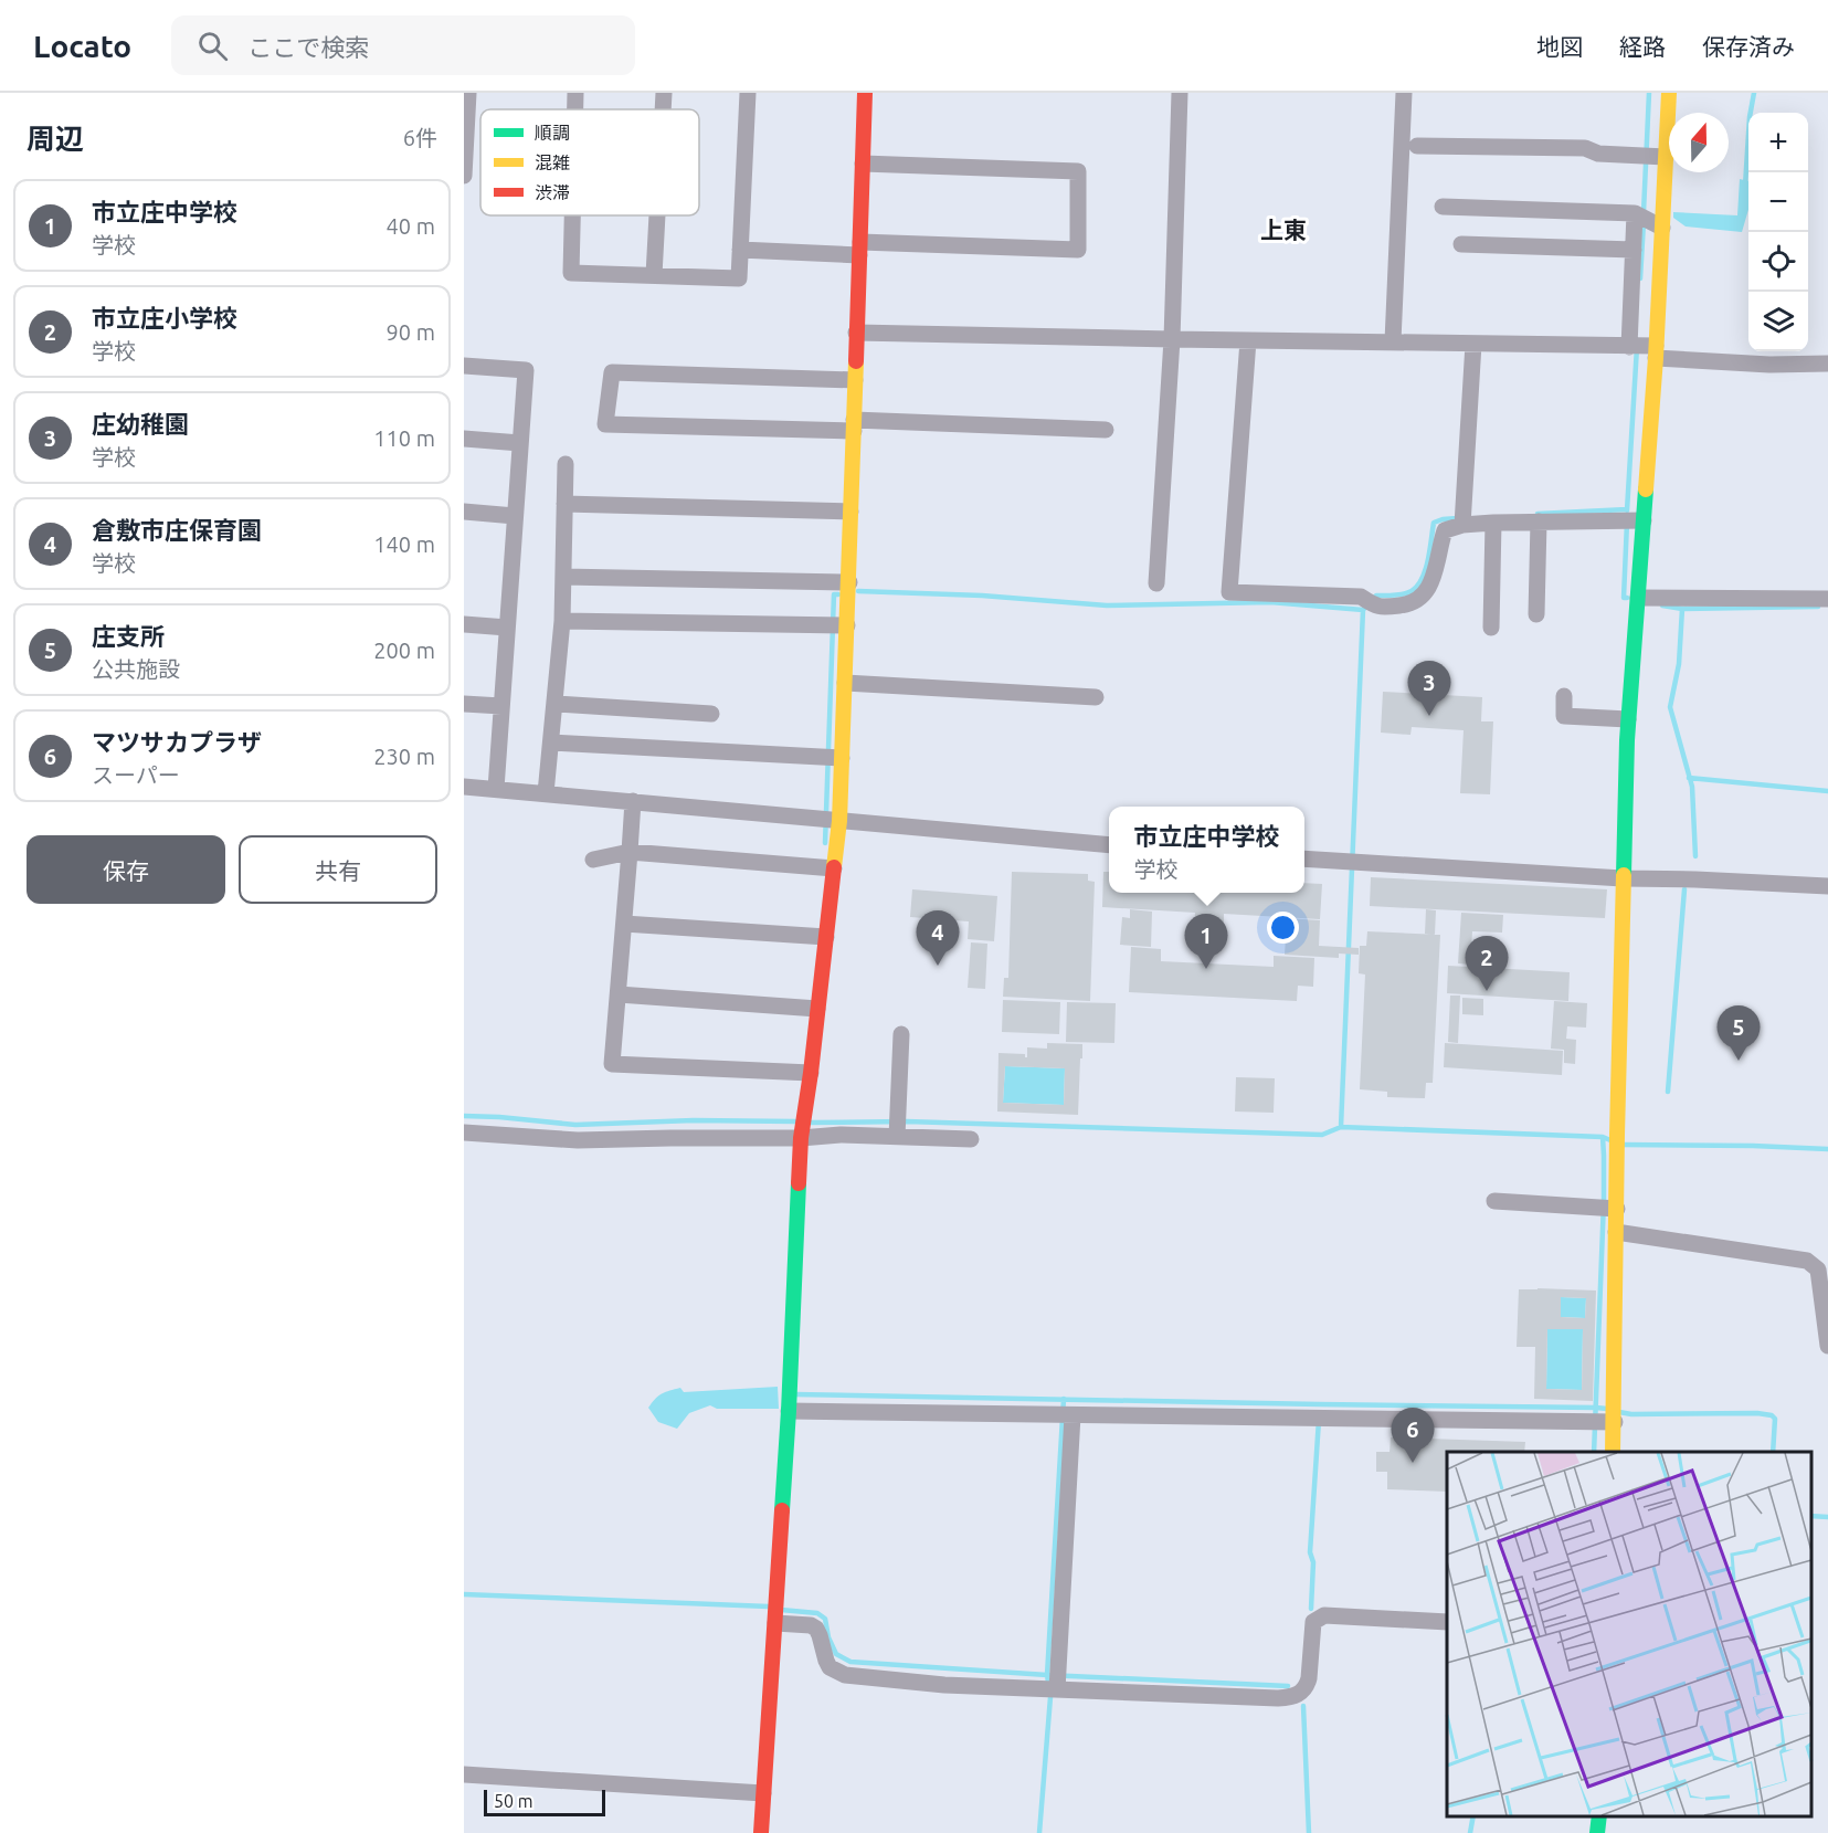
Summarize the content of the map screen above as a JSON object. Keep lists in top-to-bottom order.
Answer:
{
  "districts": ["上東"],
  "legend": ["順調", "混雑", "渋滞"],
  "scale_bar": "50 m",
  "north": "top",
  "page": {
    "header": "Locato",
    "search": "ここで検索",
    "nav": ["地図", "経路", "保存済み"],
    "heading": ["周辺", "6件"],
    "map_buttons": ["+", "−"],
    "list": [
      {
        "mark": "1",
        "name": "市立庄中学校",
        "note": "学校",
        "value": "40 m"
      },
      {
        "mark": "2",
        "name": "市立庄小学校",
        "note": "学校",
        "value": "90 m"
      },
      {
        "mark": "3",
        "name": "庄幼稚園",
        "note": "学校",
        "value": "110 m"
      },
      {
        "mark": "4",
        "name": "倉敷市庄保育園",
        "note": "学校",
        "value": "140 m"
      },
      {
        "mark": "5",
        "name": "庄支所",
        "note": "公共施設",
        "value": "200 m"
      },
      {
        "mark": "6",
        "name": "マツサカプラザ",
        "note": "スーパー",
        "value": "230 m"
      }
    ],
    "pins": [
      "3",
      "4",
      "1",
      "2",
      "5",
      "6"
    ],
    "popup": ["市立庄中学校", "学校"],
    "buttons": ["保存", "共有"],
    "scale": "50 m"
  }
}
